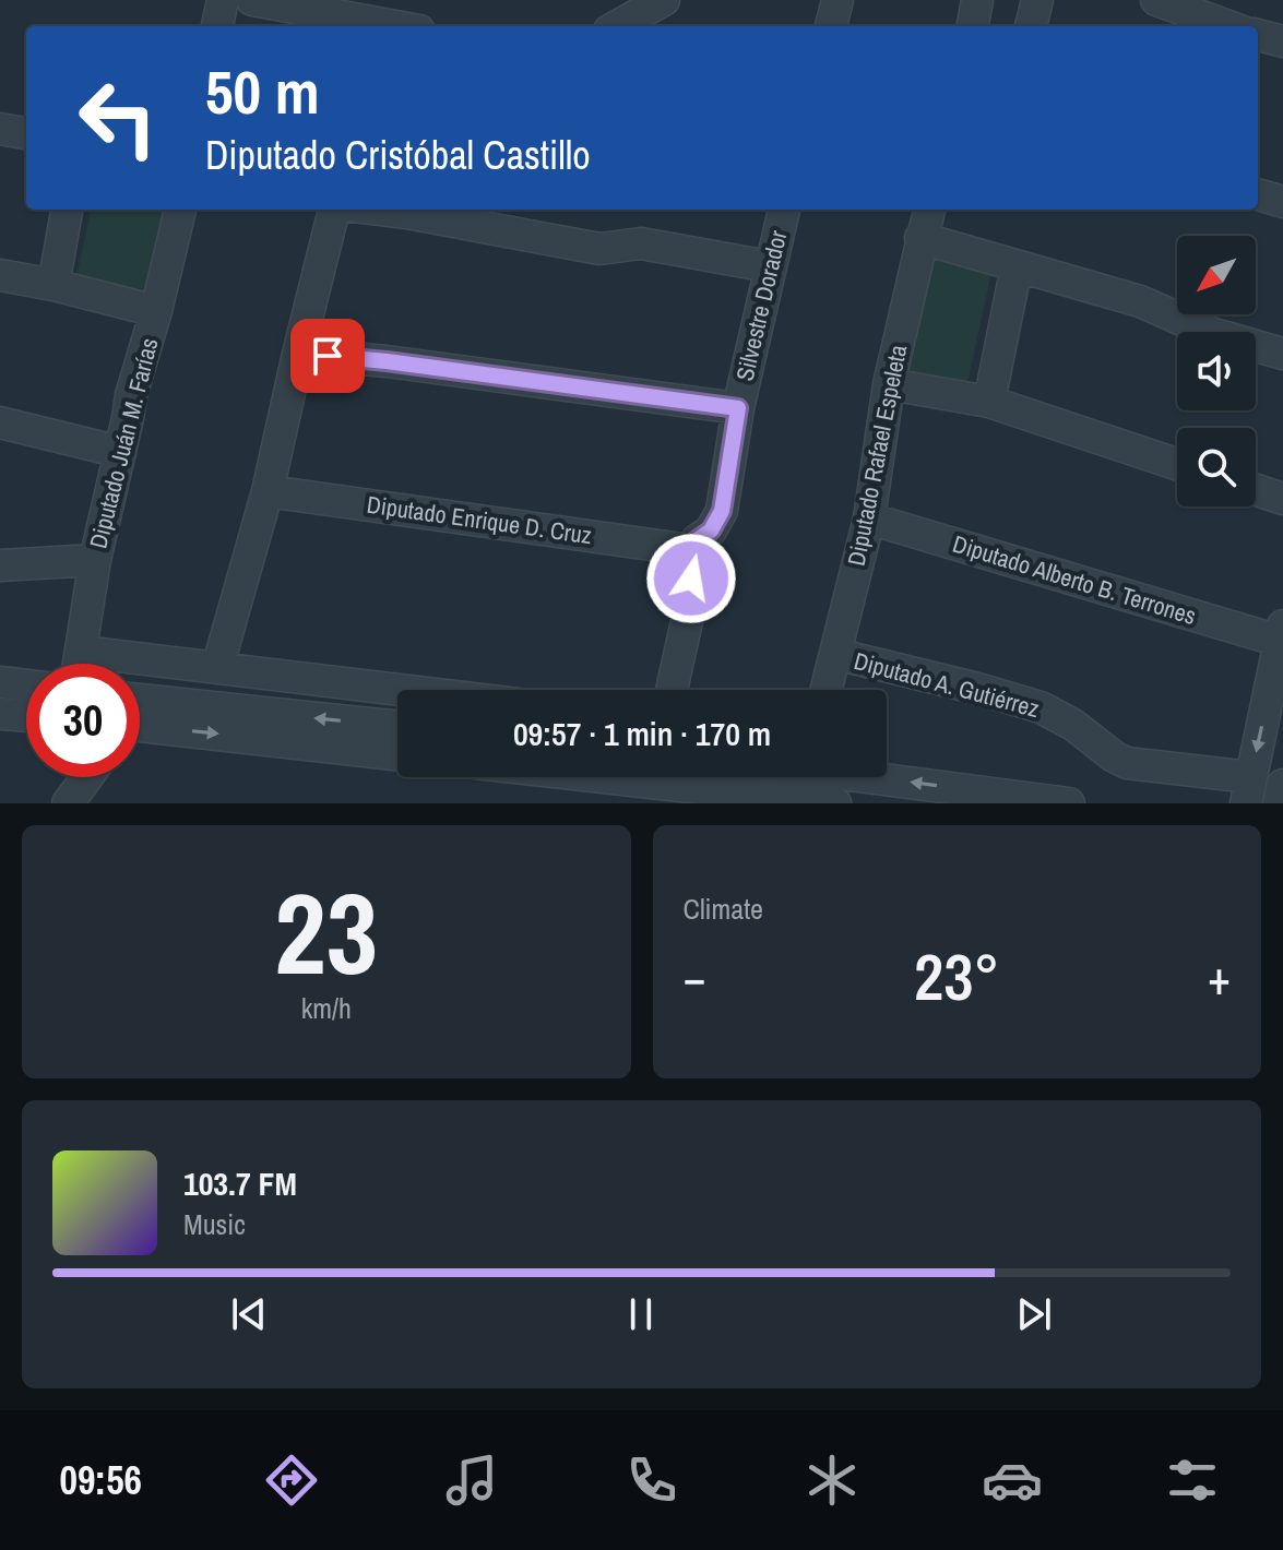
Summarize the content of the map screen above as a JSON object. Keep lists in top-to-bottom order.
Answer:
{
  "streets": {
    "street": [
      "Silvestre Dorador",
      "Diputado Juán M. Farías",
      "Diputado Rafael Espeleta",
      "Diputado Enrique D. Cruz",
      "Diputado Alberto B. Terrones",
      "Diputado A. Gutiérrez"
    ]
  },
  "crossings": [
    ["Silvestre Dorador", "Diputado Enrique D. Cruz"],
    ["Diputado Rafael Espeleta", "Diputado Alberto B. Terrones"],
    ["Diputado Rafael Espeleta", "Diputado A. Gutiérrez"]
  ],
  "north": "bottom left",
  "page": {
    "turn": ["50 m", "Diputado Cristóbal Castillo"],
    "limit": "30",
    "trip": "09:57 · 1 min · 170 m",
    "tile": [
      ["23", "km/h"],
      "Climate"
    ],
    "heat": ["−", "23°", "+"],
    "song": ["103.7 FM", "Music"],
    "tabs": "09:56"
  }
}
